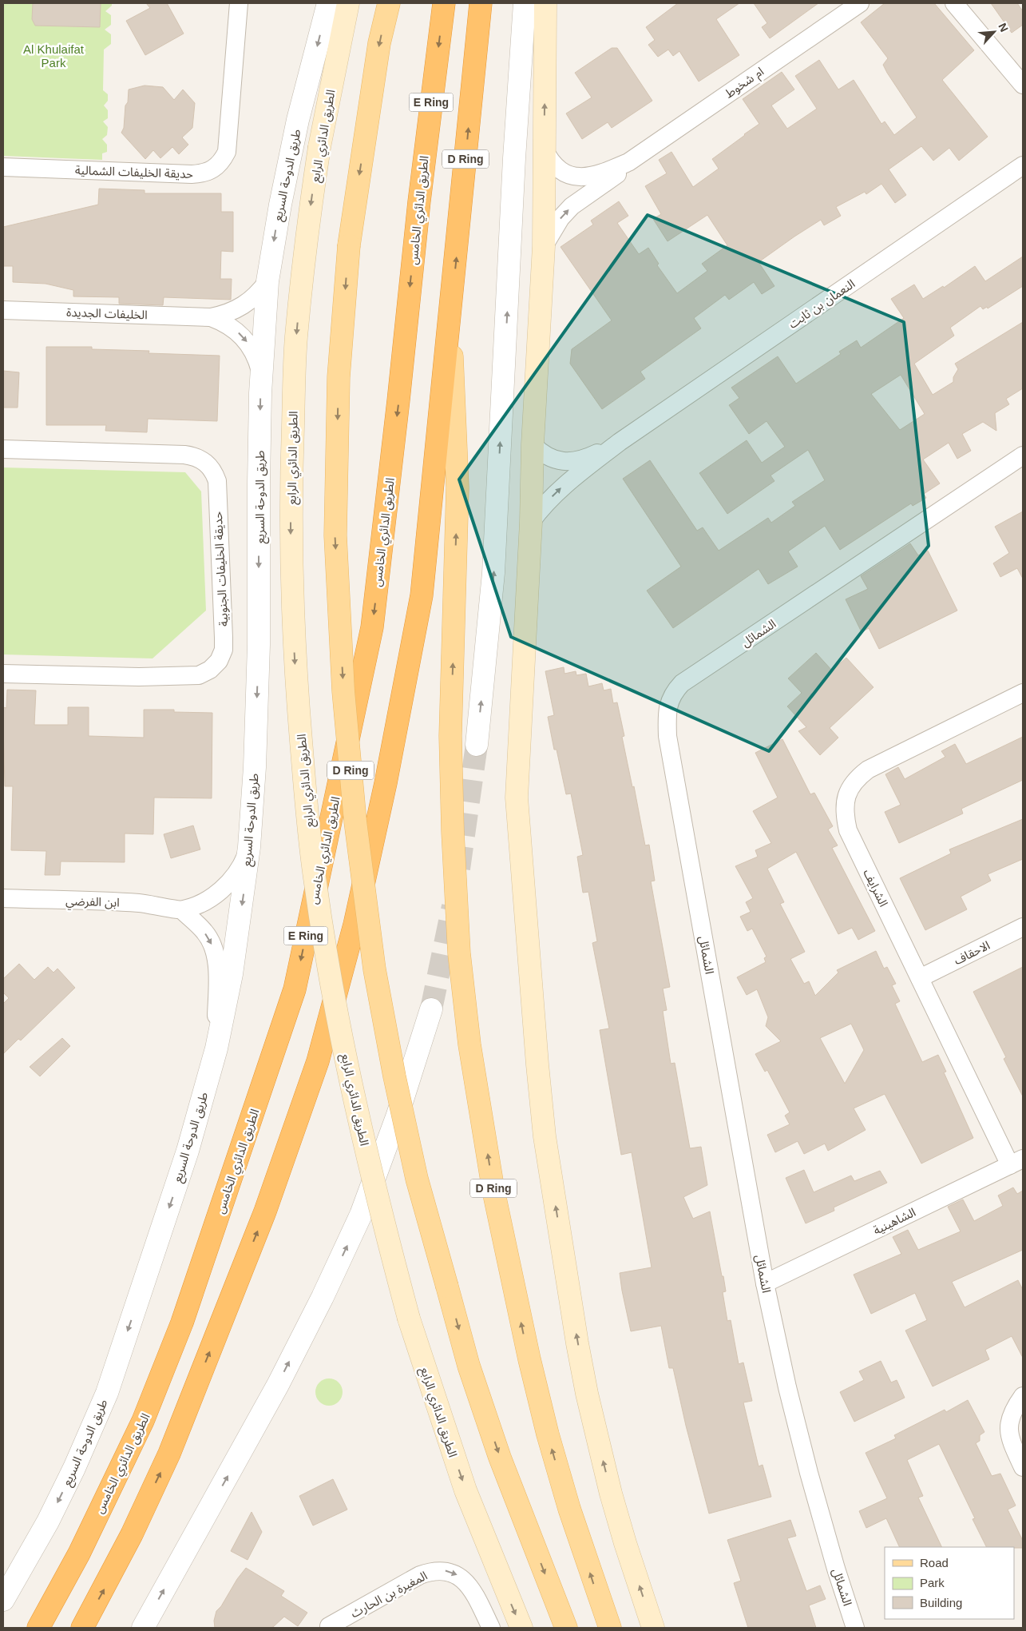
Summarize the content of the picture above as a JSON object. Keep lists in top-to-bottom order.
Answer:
{
  "streets": {
    "highway": ["E Ring", "D Ring", "الطريق الدائري الخامس"],
    "main road": ["الطريق الدائري الرابع"],
    "street": [
      "ام شخوط",
      "حديقة الخليفات الشمالية",
      "طريق الدوحة السريع",
      "النعمان بن ثابت",
      "الخليفات الجديدة",
      "حديقة الخليفات الجنوبية",
      "الشمائل",
      "الشرايف",
      "ابن الفرضي",
      "الاحقاف",
      "الشاهينية",
      "المغيرة بن الحارث"
    ]
  },
  "crossings": [
    ["طريق الدوحة السريع", "الخليفات الجديدة"],
    ["طريق الدوحة السريع", "ابن الفرضي"],
    ["الشمائل", "الشاهينية"],
    ["الشرايف", "الاحقاف"],
    ["الشرايف", "الشاهينية"]
  ],
  "parks": ["Al Khulaifat Park"],
  "legend": ["Road", "Park", "Building"],
  "north": "top right"
}
